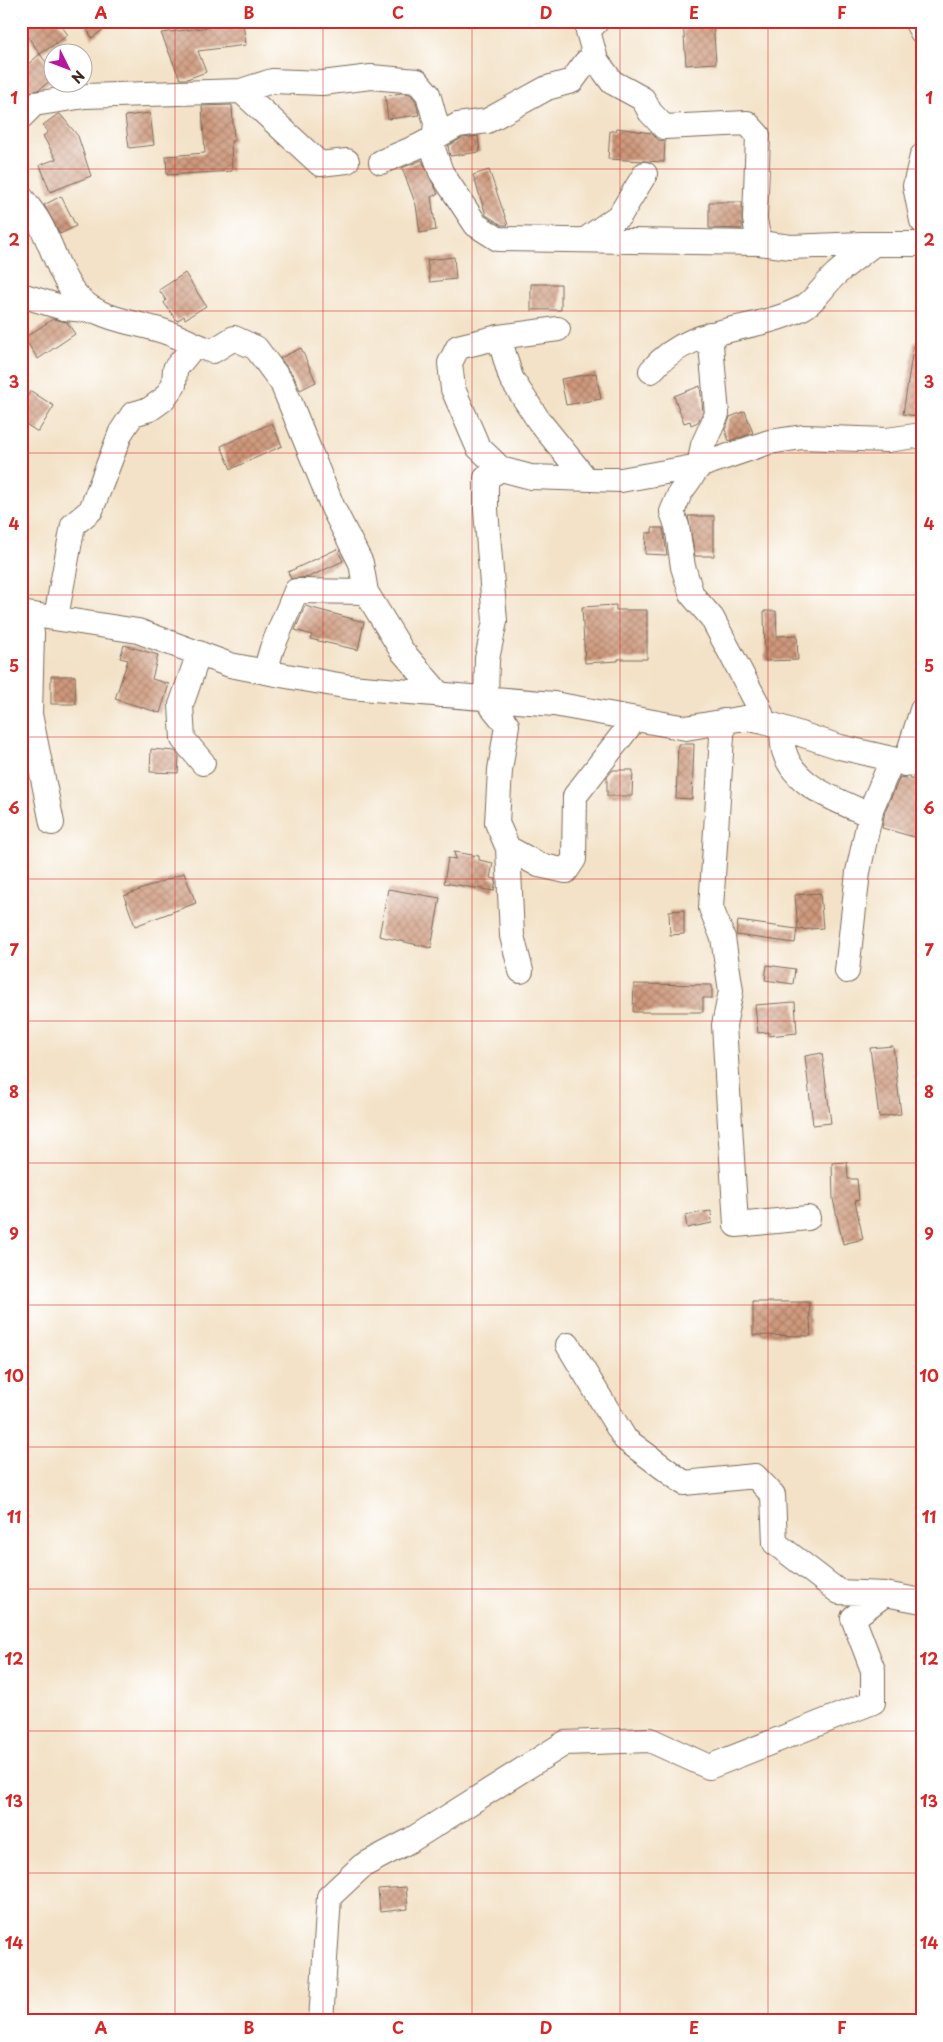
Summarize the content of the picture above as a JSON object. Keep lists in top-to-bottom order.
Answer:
{
  "north": "bottom right",
  "grid": {
    "columns": [
      "A",
      "B",
      "C",
      "D",
      "E",
      "F"
    ],
    "rows": [
      "1",
      "2",
      "3",
      "4",
      "5",
      "6",
      "7",
      "8",
      "9",
      "10",
      "11",
      "12",
      "13",
      "14"
    ]
  }
}
